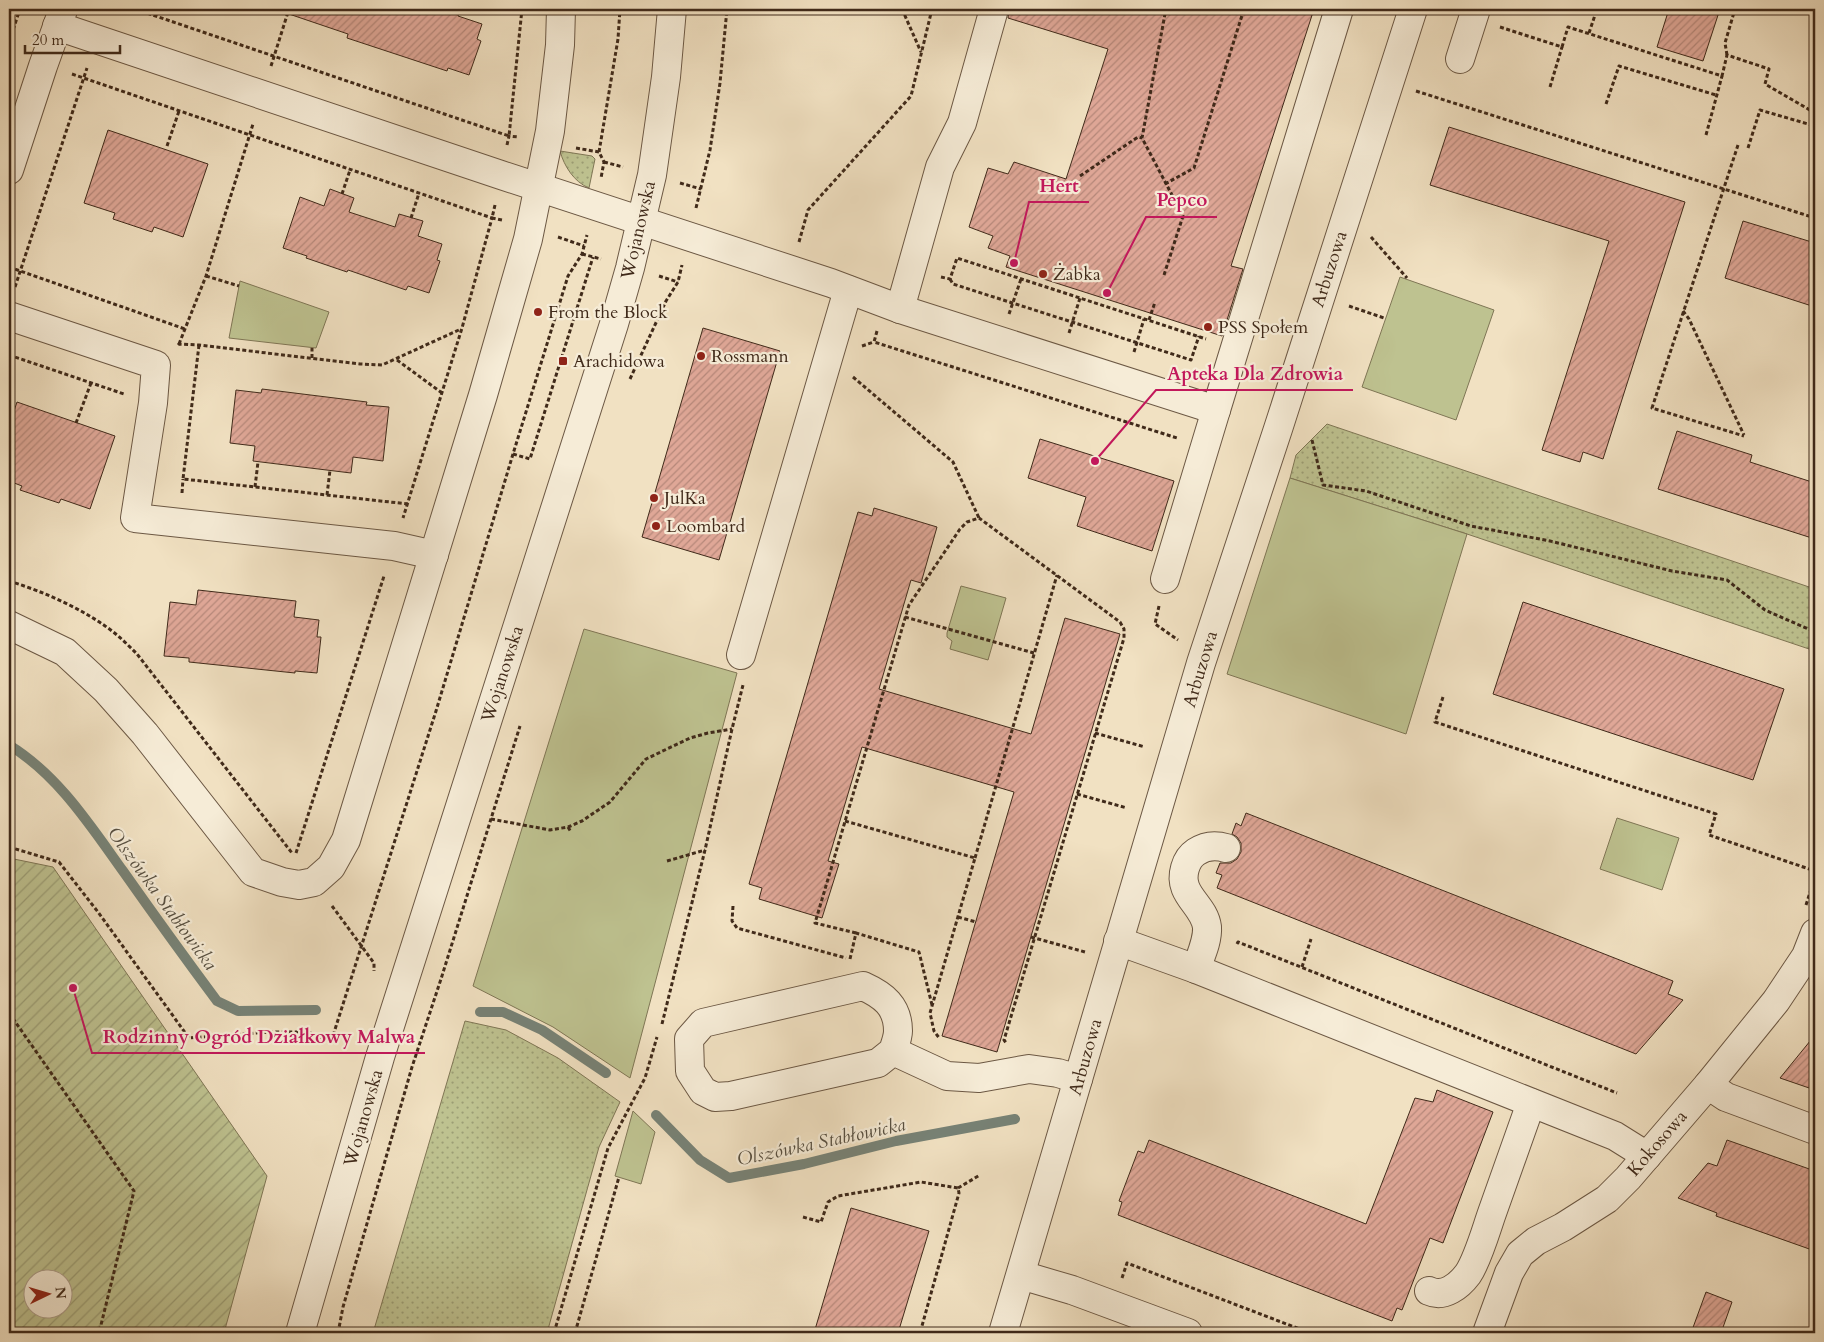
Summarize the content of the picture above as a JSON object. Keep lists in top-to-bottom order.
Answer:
{
  "streets": {
    "street": ["Wojanowska", "Arbuzowa", "Kokosowa"]
  },
  "water": ["Olszówka Stabłowicka"],
  "places": {
    "other": [
      "Hert",
      "Żabka",
      "Pepco",
      "From the Block",
      "PSS Społem",
      "Rossmann",
      "Apteka Dla Zdrowia",
      "JulKa",
      "Loombard",
      "Rodzinny Ogród Działkowy Malwa"
    ],
    "transit": ["Arachidowa"]
  },
  "scale_bar": "20 m",
  "north": "right"
}
